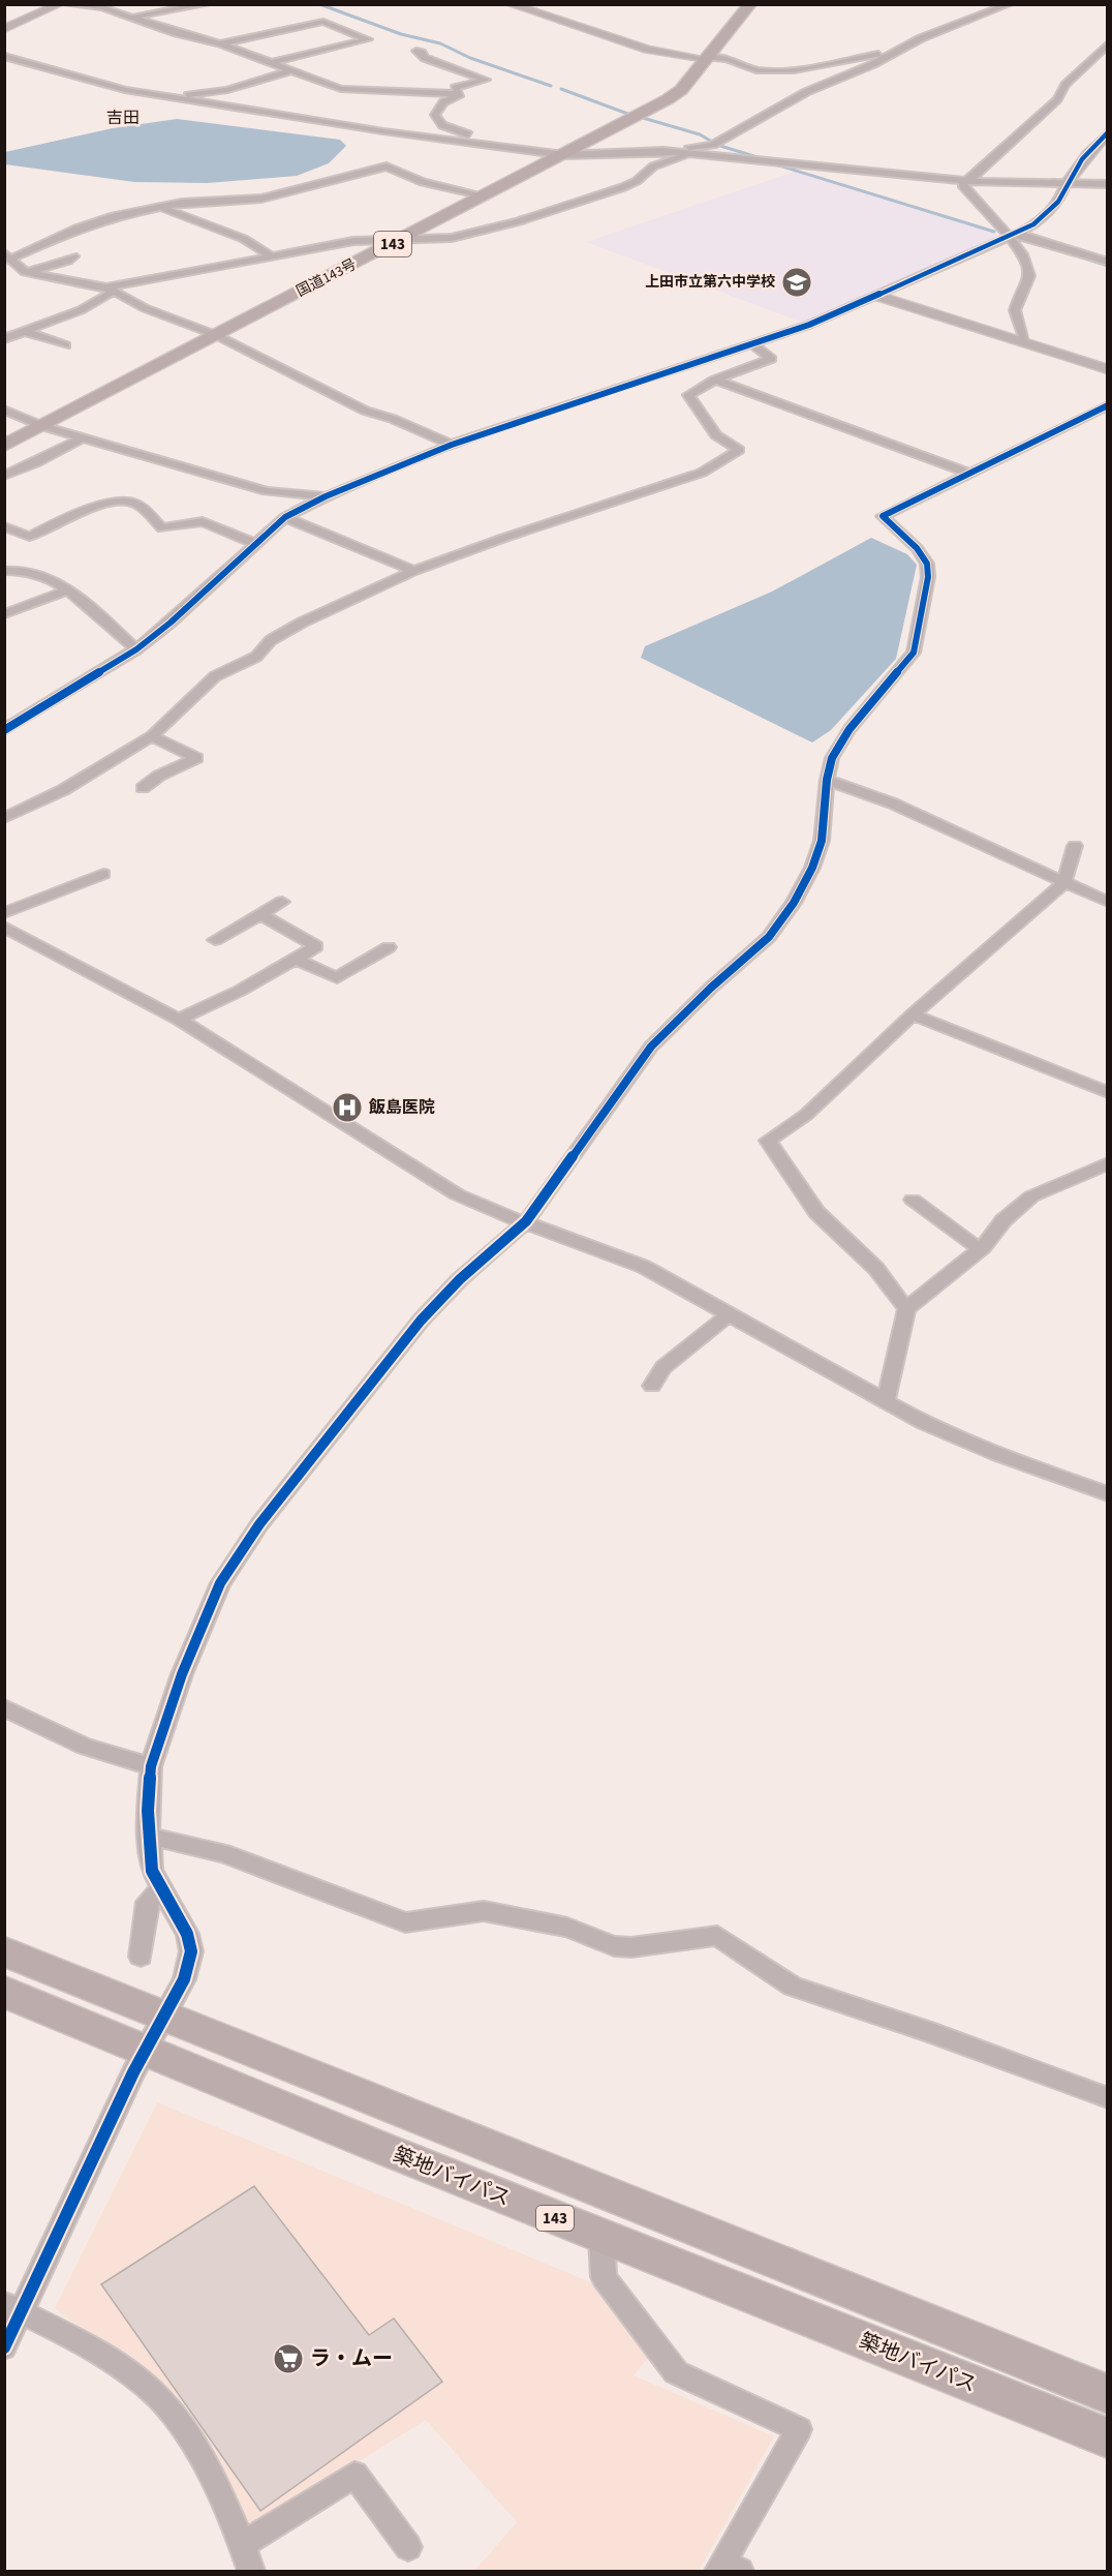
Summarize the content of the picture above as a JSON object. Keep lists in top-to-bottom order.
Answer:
{
  "streets": {
    "highway": ["143", "国道143号", "築地バイパス"]
  },
  "districts": ["吉田"],
  "places": {
    "school or university": ["上田市立第六中学校"],
    "hospital": ["飯島医院"],
    "supermarket": ["ラ・ムー"]
  }
}
